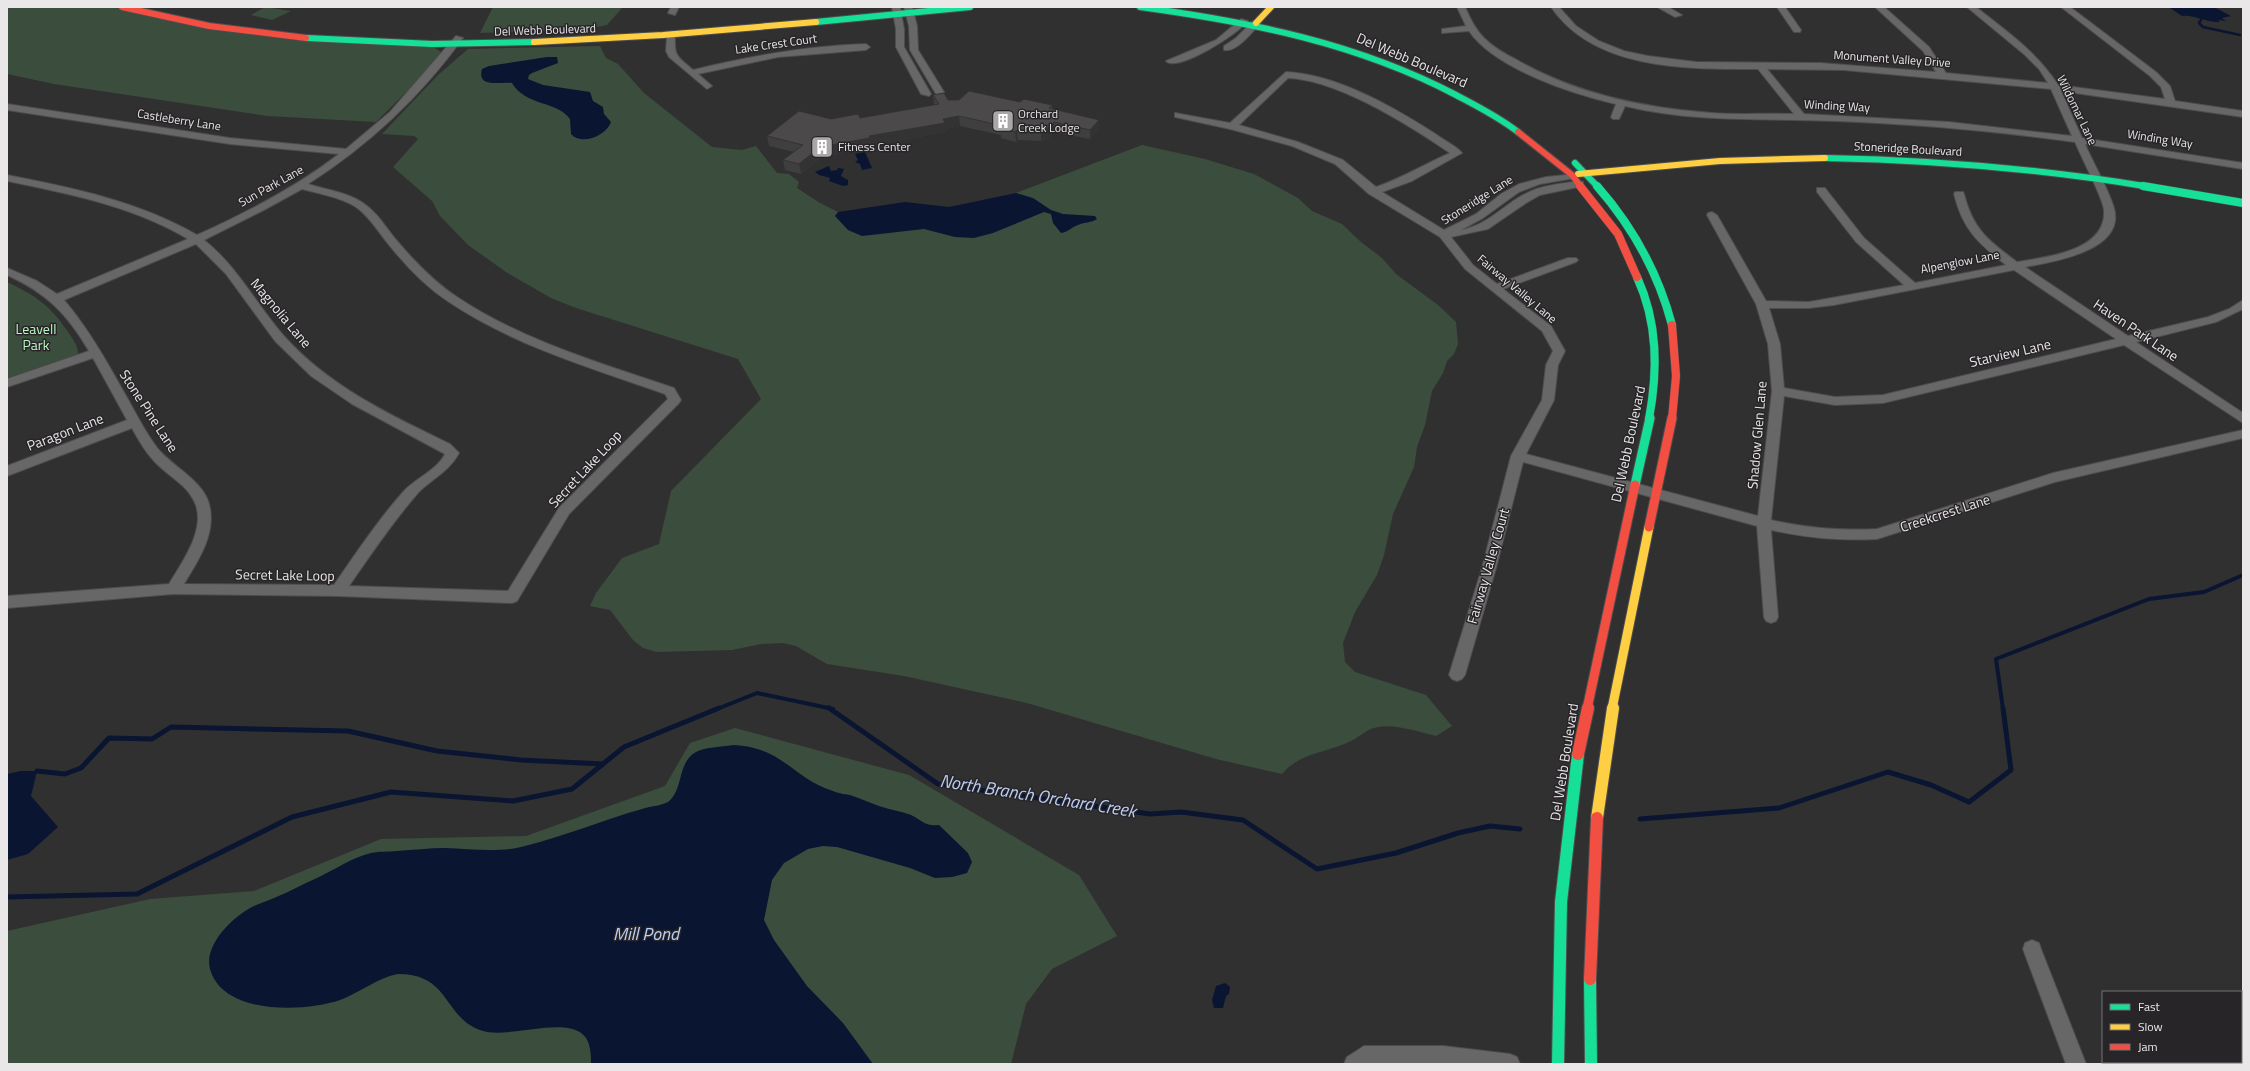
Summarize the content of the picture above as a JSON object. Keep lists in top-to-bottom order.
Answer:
{
  "streets": {
    "street": [
      "Del Webb Boulevard",
      "Lake Crest Court",
      "Monument Valley Drive",
      "Winding Way",
      "Wildomar Lane",
      "Castleberry Lane",
      "Stoneridge Boulevard",
      "Sun Park Lane",
      "Stoneridge Lane",
      "Alpenglow Lane",
      "Fairway Valley Lane",
      "Magnolia Lane",
      "Haven Park Lane",
      "Starview Lane",
      "Stone Pine Lane",
      "Paragon Lane",
      "Shadow Glen Lane",
      "Secret Lake Loop",
      "Creekcrest Lane",
      "Fairway Valley Court"
    ]
  },
  "crossings": [
    ["Del Webb Boulevard", "Stoneridge Boulevard"],
    ["Del Webb Boulevard", "Sun Park Lane"],
    ["Del Webb Boulevard", "Stoneridge Lane"],
    ["Del Webb Boulevard", "Creekcrest Lane"],
    ["Monument Valley Drive", "Wildomar Lane"],
    ["Winding Way", "Wildomar Lane"],
    ["Wildomar Lane", "Stoneridge Boulevard"],
    ["Wildomar Lane", "Alpenglow Lane"],
    ["Castleberry Lane", "Sun Park Lane"],
    ["Stoneridge Boulevard", "Stoneridge Lane"],
    ["Stoneridge Boulevard", "Alpenglow Lane"],
    ["Sun Park Lane", "Magnolia Lane"],
    ["Sun Park Lane", "Stone Pine Lane"],
    ["Sun Park Lane", "Secret Lake Loop"],
    ["Stoneridge Lane", "Fairway Valley Lane"],
    ["Alpenglow Lane", "Haven Park Lane"],
    ["Alpenglow Lane", "Shadow Glen Lane"],
    ["Fairway Valley Lane", "Creekcrest Lane"],
    ["Fairway Valley Lane", "Fairway Valley Court"],
    ["Magnolia Lane", "Secret Lake Loop"],
    ["Haven Park Lane", "Starview Lane"],
    ["Starview Lane", "Shadow Glen Lane"],
    ["Stone Pine Lane", "Paragon Lane"],
    ["Stone Pine Lane", "Secret Lake Loop"],
    ["Shadow Glen Lane", "Creekcrest Lane"],
    ["Creekcrest Lane", "Fairway Valley Court"]
  ],
  "water": ["North Branch Orchard Creek", "Mill Pond"],
  "parks": ["Leavell Park"],
  "places": {
    "building": ["Orchard Creek Lodge", "Fitness Center"]
  },
  "legend": ["Fast", "Slow", "Jam"]
}
